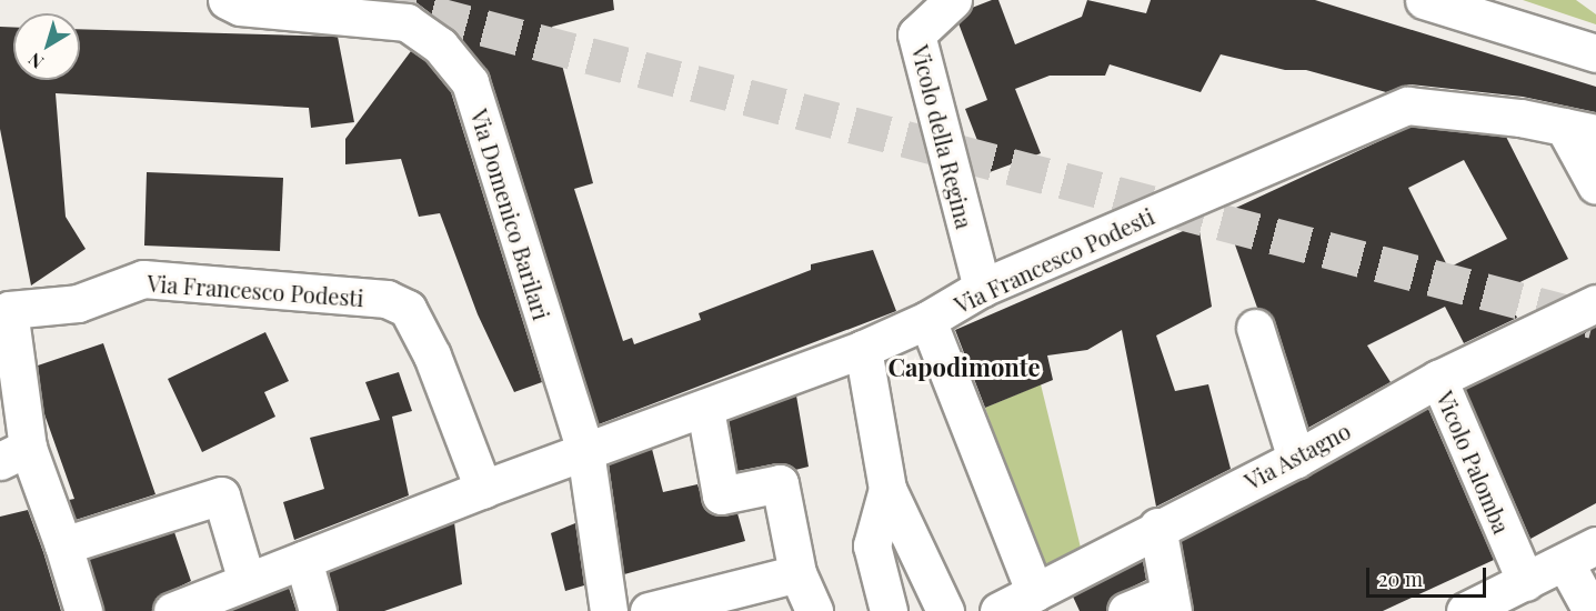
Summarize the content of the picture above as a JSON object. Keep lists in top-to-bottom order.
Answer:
{
  "streets": {
    "street": [
      "Vicolo della Regina",
      "Via Domenico Barilari",
      "Via Francesco Podesti",
      "Via Astagno",
      "Vicolo Palomba"
    ]
  },
  "crossings": [
    ["Vicolo della Regina", "Via Francesco Podesti"],
    ["Via Domenico Barilari", "Via Francesco Podesti"],
    ["Via Astagno", "Vicolo Palomba"]
  ],
  "districts": ["Capodimonte"],
  "scale_bar": "20 m",
  "north": "bottom left"
}
